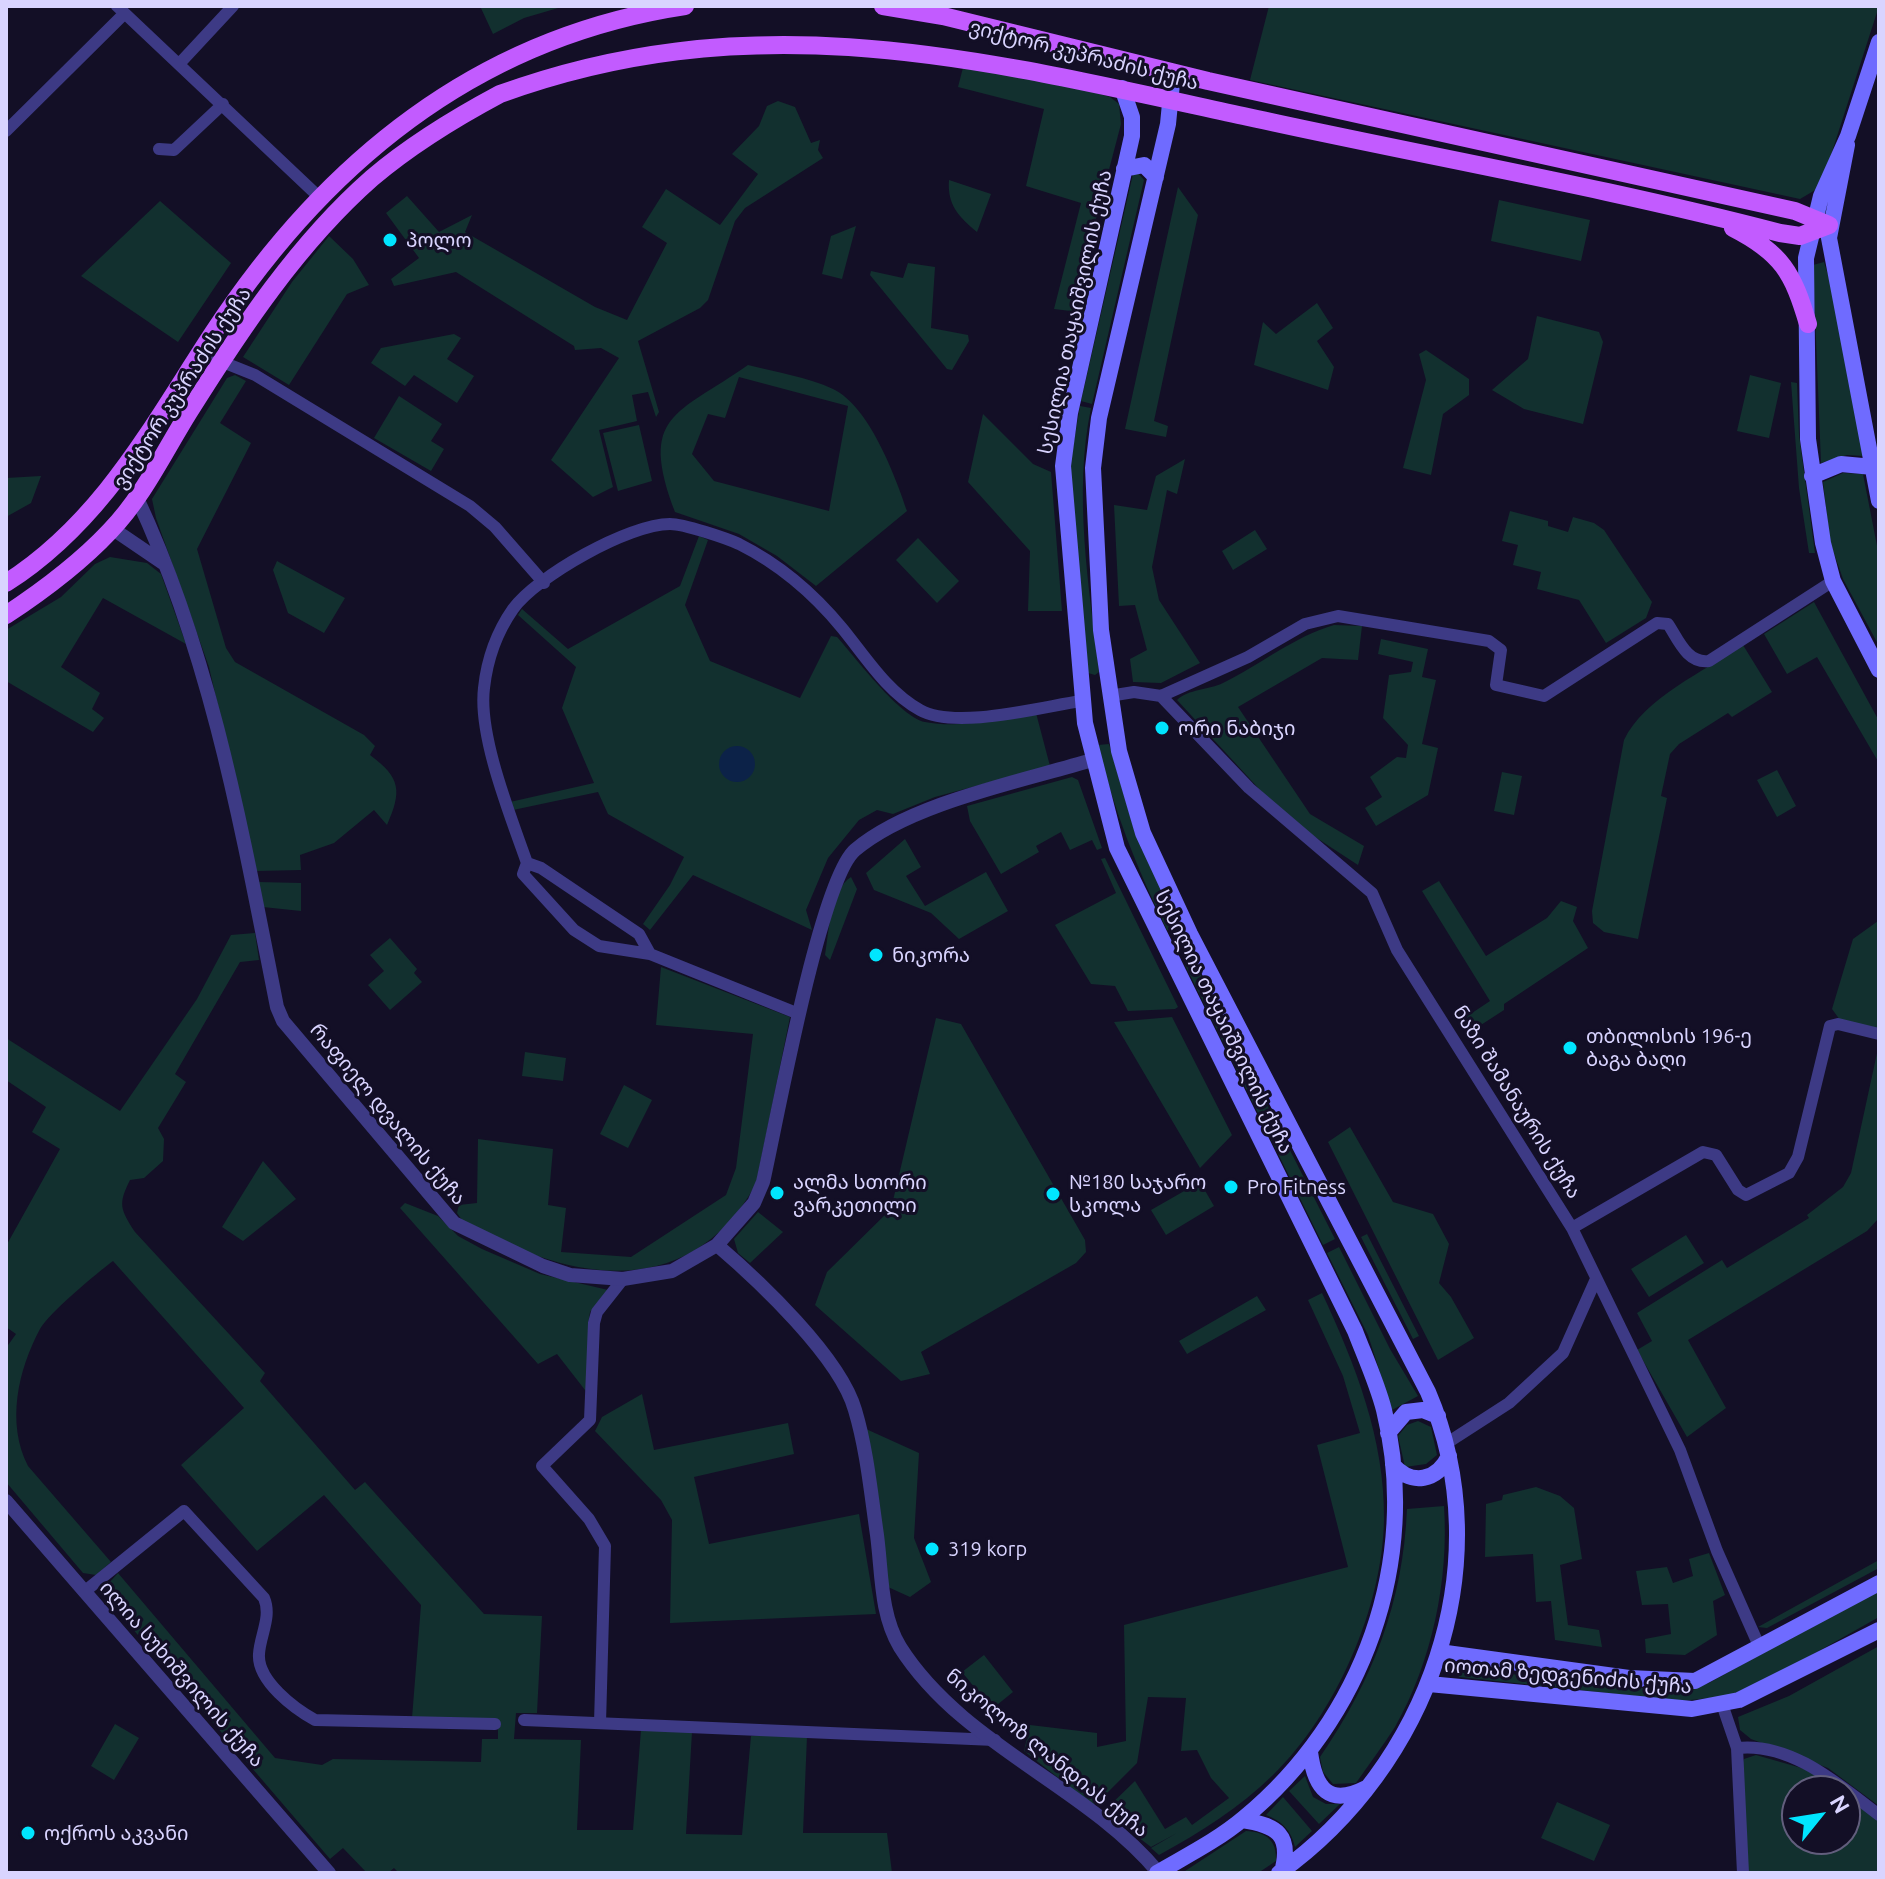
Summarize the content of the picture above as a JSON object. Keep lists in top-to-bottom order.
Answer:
{
  "streets": {
    "main road": ["ვიქტორ კუპრაძის ქუჩა", "სესილია თაყაიშვილის ქუჩა", "იოთამ ზედგენიძის ქუჩა"],
    "street": [
      "ნაზი შამანაურის ქუჩა",
      "რაფიელ დვალის ქუჩა",
      "ილია სუხიშვილის ქუჩა",
      "ნიკოლოზ ლანდიას ქუჩა"
    ]
  },
  "crossings": [
    ["ვიქტორ კუპრაძის ქუჩა", "სესილია თაყაიშვილის ქუჩა"],
    ["ვიქტორ კუპრაძის ქუჩა", "რაფიელ დვალის ქუჩა"],
    ["სესილია თაყაიშვილის ქუჩა", "რაფიელ დვალის ქუჩა"],
    ["სესილია თაყაიშვილის ქუჩა", "იოთამ ზედგენიძის ქუჩა"],
    ["სესილია თაყაიშვილის ქუჩა", "ნიკოლოზ ლანდიას ქუჩა"],
    ["ნაზი შამანაურის ქუჩა", "იოთამ ზედგენიძის ქუჩა"],
    ["რაფიელ დვალის ქუჩა", "ნიკოლოზ ლანდიას ქუჩა"]
  ],
  "places": [
    "პოლო",
    "ორი ნაბიჯი",
    "ნიკორა",
    "თბილისის 196-ე ბაგა ბაღი",
    "Pro Fitness",
    "ალმა სთორი ვარკეთილი",
    "№180 საჯარო სკოლა",
    "319 korp",
    "ოქროს აკვანი"
  ],
  "north": "top right"
}
